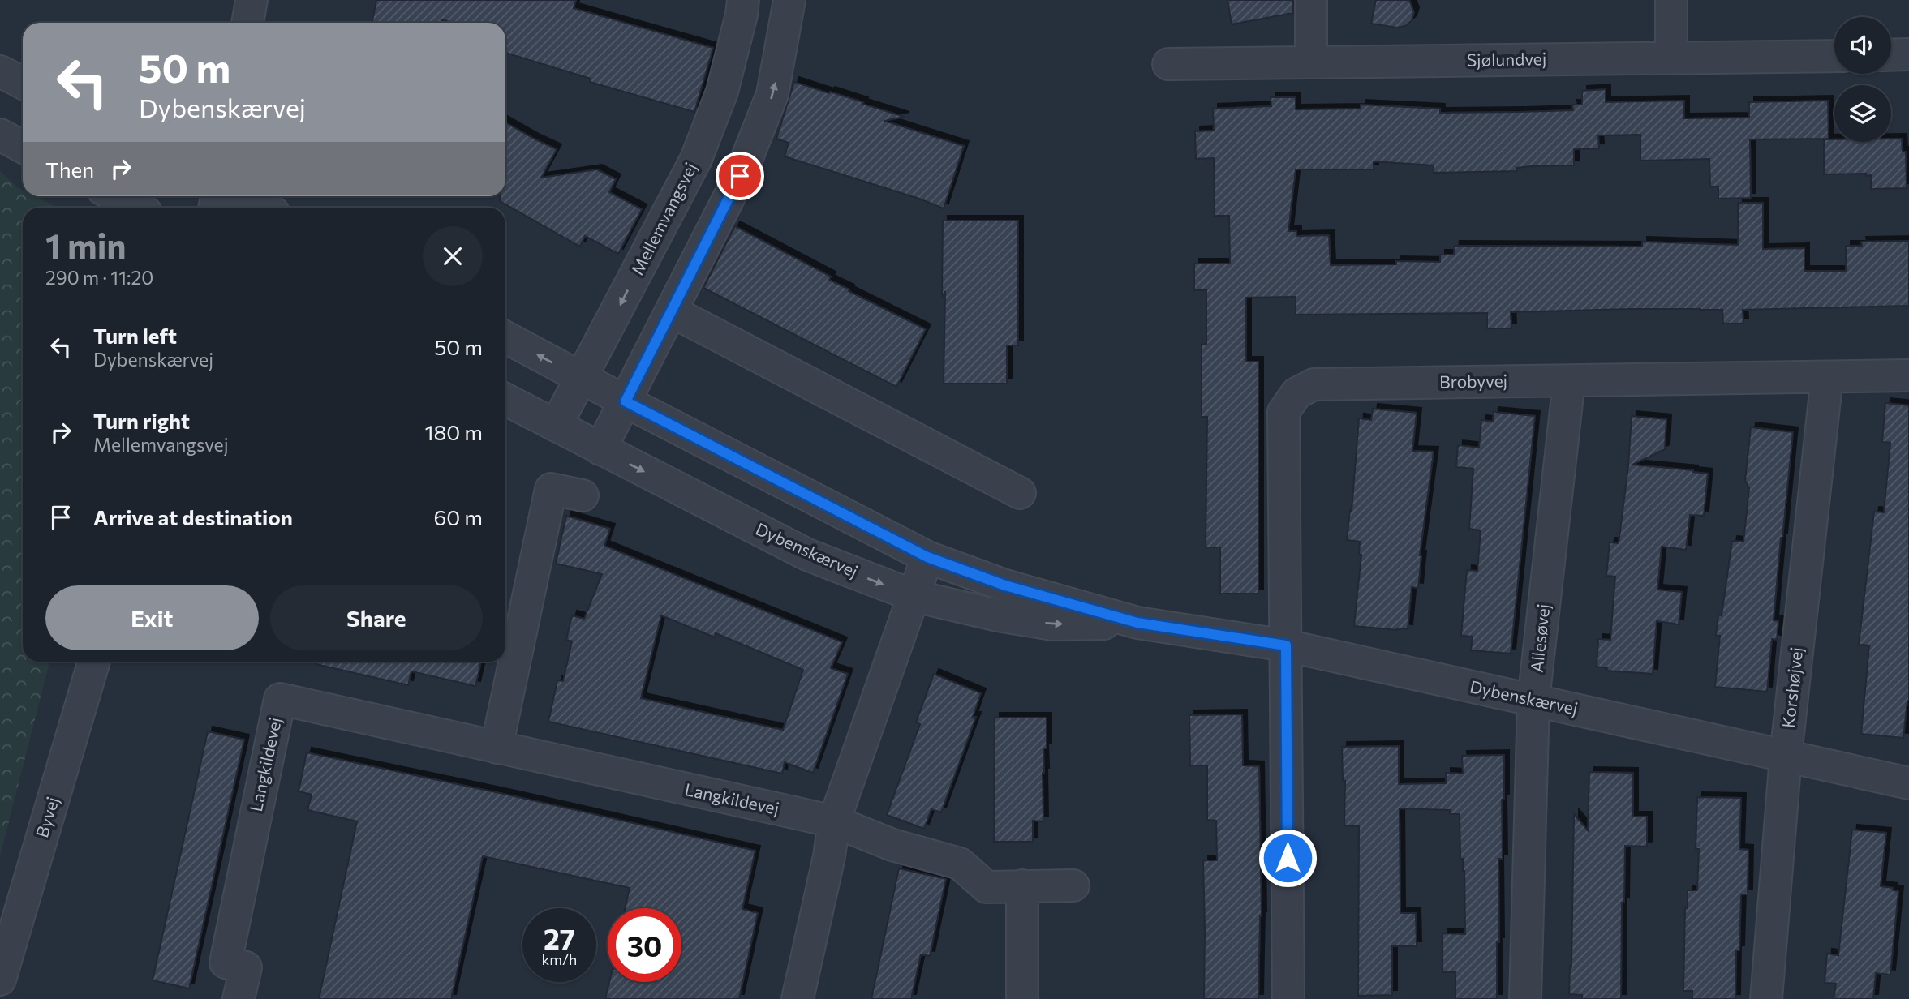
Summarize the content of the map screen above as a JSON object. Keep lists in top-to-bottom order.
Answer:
{
  "streets": {
    "street": [
      "Sjølundvej",
      "Mellemvangsvej",
      "Brobyvej",
      "Dybenskærvej",
      "Allesøvej",
      "Korshøjvej",
      "Langkildevej",
      "Byvej"
    ]
  },
  "crossings": [
    ["Mellemvangsvej", "Dybenskærvej"],
    ["Brobyvej", "Dybenskærvej"],
    ["Brobyvej", "Allesøvej"],
    ["Brobyvej", "Korshøjvej"],
    ["Dybenskærvej", "Allesøvej"],
    ["Dybenskærvej", "Korshøjvej"]
  ],
  "page": {
    "turn": ["50 m", "Dybenskærvej"],
    "then": "Then",
    "heading": ["1 min", "290 m · 11:20"],
    "list": [
      {
        "name": "Turn left",
        "note": "Dybenskærvej",
        "value": "50 m"
      },
      {
        "name": "Turn right",
        "note": "Mellemvangsvej",
        "value": "180 m"
      },
      {
        "name": "Arrive at destination",
        "value": "60 m"
      }
    ],
    "buttons": ["Exit", "Share"],
    "speed": "27 km/h",
    "limit": "30"
  }
}
